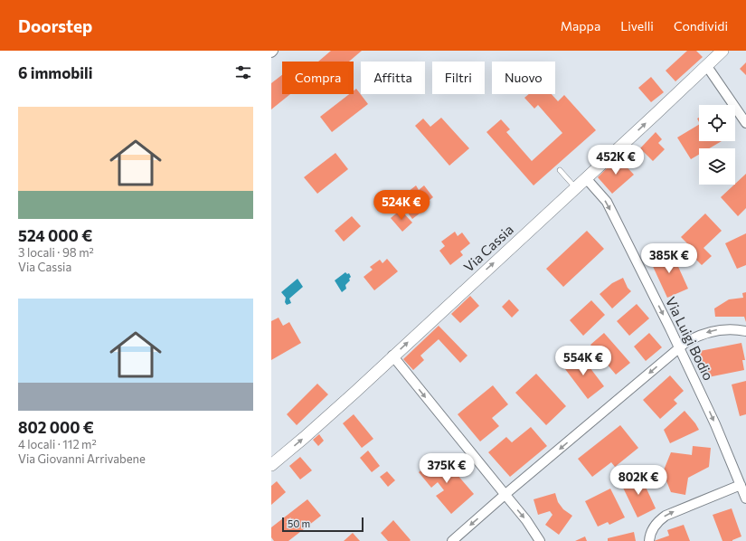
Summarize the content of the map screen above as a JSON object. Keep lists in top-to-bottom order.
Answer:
{
  "streets": {
    "street": ["Via Cassia", "Via Luigi Bodio"]
  },
  "crossings": [
    ["Via Cassia", "Via Luigi Bodio"]
  ],
  "one_way": ["Via Cassia", "Via Luigi Bodio"],
  "scale_bar": "50 m",
  "page": {
    "header": "Doorstep",
    "nav": ["Mappa", "Livelli", "Condividi"],
    "heading": "6 immobili",
    "chip": [
      "Compra",
      "Affitta",
      "Filtri",
      "Nuovo"
    ],
    "list": [
      {
        "name": "524 000 €",
        "note": "3 locali · 98 m² · Via Cassia"
      },
      {
        "name": "802 000 €",
        "note": "4 locali · 112 m² · Via Giovanni Arrivabene"
      }
    ],
    "price": [
      "452K €",
      "524K €",
      "385K €",
      "554K €",
      "375K €",
      "802K €"
    ],
    "scale": "50 m"
  }
}
